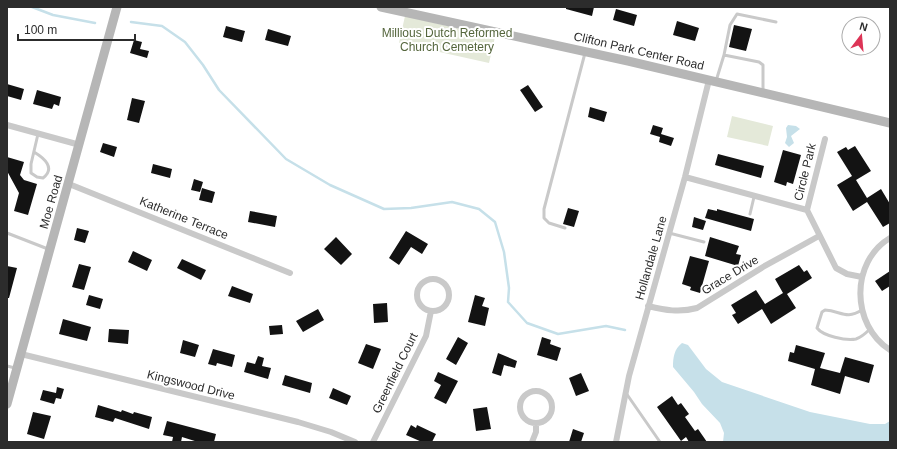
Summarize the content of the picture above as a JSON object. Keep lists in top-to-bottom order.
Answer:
{
  "streets": {
    "street": [
      "Clifton Park Center Road",
      "Circle Park",
      "Moe Road",
      "Katherine Terrace",
      "Hollandale Lane",
      "Grace Drive",
      "Greenfield Court",
      "Kingswood Drive"
    ]
  },
  "crossings": [
    ["Clifton Park Center Road", "Hollandale Lane"],
    ["Moe Road", "Katherine Terrace"],
    ["Moe Road", "Kingswood Drive"],
    ["Hollandale Lane", "Grace Drive"]
  ],
  "parks": ["Millious Dutch Reformed Church Cemetery"],
  "scale_bar": "100 m",
  "north": "top"
}
